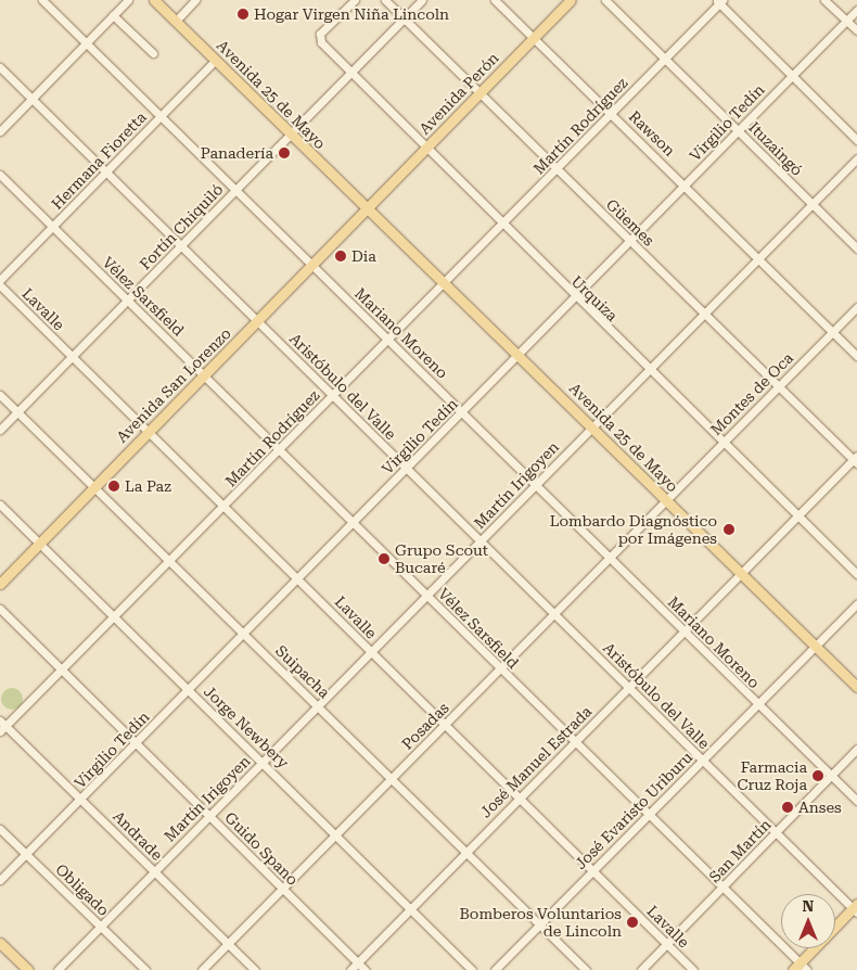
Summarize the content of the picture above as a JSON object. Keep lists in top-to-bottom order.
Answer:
{
  "streets": {
    "main road": ["Avenida Perón", "Avenida 25 de Mayo", "Avenida San Lorenzo"],
    "street": [
      "Virgilio Tedín",
      "Martín Rodríguez",
      "Rawson",
      "Ituzaingó",
      "Hermana Fioretta",
      "Güemes",
      "Fortín Chiquiló",
      "Vélez Sarsfield",
      "Urquiza",
      "Lavalle",
      "Mariano Moreno",
      "Aristóbulo del Valle",
      "Montes de Oca",
      "Martín Irigoyen",
      "Suipacha",
      "Posadas",
      "Jorge Newbery",
      "José Manuel Estrada",
      "José Evaristo Uriburu",
      "Andrade",
      "Guido Spano",
      "San Martín",
      "Obligado"
    ]
  },
  "crossings": [
    ["Avenida Perón", "Avenida 25 de Mayo"],
    ["Avenida Perón", "Rawson"],
    ["Avenida Perón", "Güemes"],
    ["Avenida Perón", "Urquiza"],
    ["Avenida Perón", "Avenida San Lorenzo"],
    ["Avenida 25 de Mayo", "Virgilio Tedín"],
    ["Avenida 25 de Mayo", "Martín Rodríguez"],
    ["Avenida 25 de Mayo", "Hermana Fioretta"],
    ["Avenida 25 de Mayo", "Fortín Chiquiló"],
    ["Avenida 25 de Mayo", "Avenida San Lorenzo"],
    ["Avenida 25 de Mayo", "Montes de Oca"],
    ["Avenida 25 de Mayo", "Martín Irigoyen"],
    ["Avenida 25 de Mayo", "Posadas"],
    ["Avenida 25 de Mayo", "José Manuel Estrada"],
    ["Avenida 25 de Mayo", "José Evaristo Uriburu"],
    ["Virgilio Tedín", "Rawson"],
    ["Virgilio Tedín", "Ituzaingó"],
    ["Virgilio Tedín", "Güemes"],
    ["Virgilio Tedín", "Vélez Sarsfield"],
    ["Virgilio Tedín", "Urquiza"],
    ["Virgilio Tedín", "Lavalle"],
    ["Virgilio Tedín", "Mariano Moreno"],
    ["Virgilio Tedín", "Aristóbulo del Valle"],
    ["Virgilio Tedín", "Suipacha"],
    ["Virgilio Tedín", "Jorge Newbery"],
    ["Virgilio Tedín", "Andrade"],
    ["Virgilio Tedín", "Guido Spano"],
    ["Virgilio Tedín", "Obligado"],
    ["Martín Rodríguez", "Rawson"],
    ["Martín Rodríguez", "Ituzaingó"],
    ["Martín Rodríguez", "Güemes"],
    ["Martín Rodríguez", "Vélez Sarsfield"],
    ["Martín Rodríguez", "Urquiza"],
    ["Martín Rodríguez", "Lavalle"],
    ["Martín Rodríguez", "Mariano Moreno"],
    ["Martín Rodríguez", "Aristóbulo del Valle"],
    ["Martín Rodríguez", "Suipacha"],
    ["Martín Rodríguez", "Jorge Newbery"],
    ["Martín Rodríguez", "Andrade"],
    ["Martín Rodríguez", "Guido Spano"],
    ["Rawson", "Montes de Oca"],
    ["Rawson", "Martín Irigoyen"],
    ["Ituzaingó", "Martín Irigoyen"],
    ["Hermana Fioretta", "Vélez Sarsfield"],
    ["Hermana Fioretta", "Mariano Moreno"],
    ["Hermana Fioretta", "Aristóbulo del Valle"],
    ["Güemes", "Fortín Chiquiló"],
    ["Güemes", "Montes de Oca"],
    ["Güemes", "Martín Irigoyen"],
    ["Güemes", "José Manuel Estrada"],
    ["Fortín Chiquiló", "Vélez Sarsfield"],
    ["Fortín Chiquiló", "Urquiza"],
    ["Fortín Chiquiló", "Lavalle"],
    ["Fortín Chiquiló", "Mariano Moreno"],
    ["Fortín Chiquiló", "Aristóbulo del Valle"],
    ["Fortín Chiquiló", "Suipacha"],
    ["Vélez Sarsfield", "Avenida San Lorenzo"],
    ["Vélez Sarsfield", "Martín Irigoyen"],
    ["Vélez Sarsfield", "Posadas"],
    ["Vélez Sarsfield", "José Manuel Estrada"],
    ["Vélez Sarsfield", "José Evaristo Uriburu"],
    ["Vélez Sarsfield", "San Martín"],
    ["Urquiza", "Montes de Oca"],
    ["Urquiza", "Martín Irigoyen"],
    ["Urquiza", "José Manuel Estrada"],
    ["Lavalle", "Avenida San Lorenzo"],
    ["Lavalle", "Martín Irigoyen"],
    ["Lavalle", "Posadas"],
    ["Lavalle", "José Manuel Estrada"],
    ["Lavalle", "José Evaristo Uriburu"],
    ["Lavalle", "San Martín"],
    ["Mariano Moreno", "Avenida San Lorenzo"],
    ["Mariano Moreno", "Martín Irigoyen"],
    ["Mariano Moreno", "Posadas"],
    ["Mariano Moreno", "José Manuel Estrada"],
    ["Mariano Moreno", "José Evaristo Uriburu"],
    ["Mariano Moreno", "San Martín"],
    ["Avenida San Lorenzo", "Aristóbulo del Valle"],
    ["Avenida San Lorenzo", "Suipacha"],
    ["Avenida San Lorenzo", "Jorge Newbery"],
    ["Aristóbulo del Valle", "Martín Irigoyen"],
    ["Aristóbulo del Valle", "Posadas"],
    ["Aristóbulo del Valle", "José Manuel Estrada"],
    ["Aristóbulo del Valle", "José Evaristo Uriburu"],
    ["Aristóbulo del Valle", "San Martín"],
    ["Montes de Oca", "Posadas"],
    ["Martín Irigoyen", "Suipacha"],
    ["Martín Irigoyen", "Jorge Newbery"],
    ["Martín Irigoyen", "Andrade"],
    ["Martín Irigoyen", "Guido Spano"],
    ["Martín Irigoyen", "Obligado"],
    ["Suipacha", "Posadas"],
    ["Suipacha", "José Manuel Estrada"],
    ["Suipacha", "José Evaristo Uriburu"],
    ["Posadas", "Jorge Newbery"],
    ["Posadas", "Andrade"],
    ["Posadas", "Guido Spano"],
    ["Jorge Newbery", "José Manuel Estrada"],
    ["José Manuel Estrada", "Guido Spano"]
  ],
  "places": [
    "Hogar Virgen Niña Lincoln",
    "Panadería",
    "Dia",
    "La Paz",
    "Lombardo Diagnóstico por Imágenes",
    "Grupo Scout Bucaré",
    "Farmacia Cruz Roja",
    "Anses",
    "Bomberos Voluntarios de Lincoln"
  ],
  "north": "top"
}
